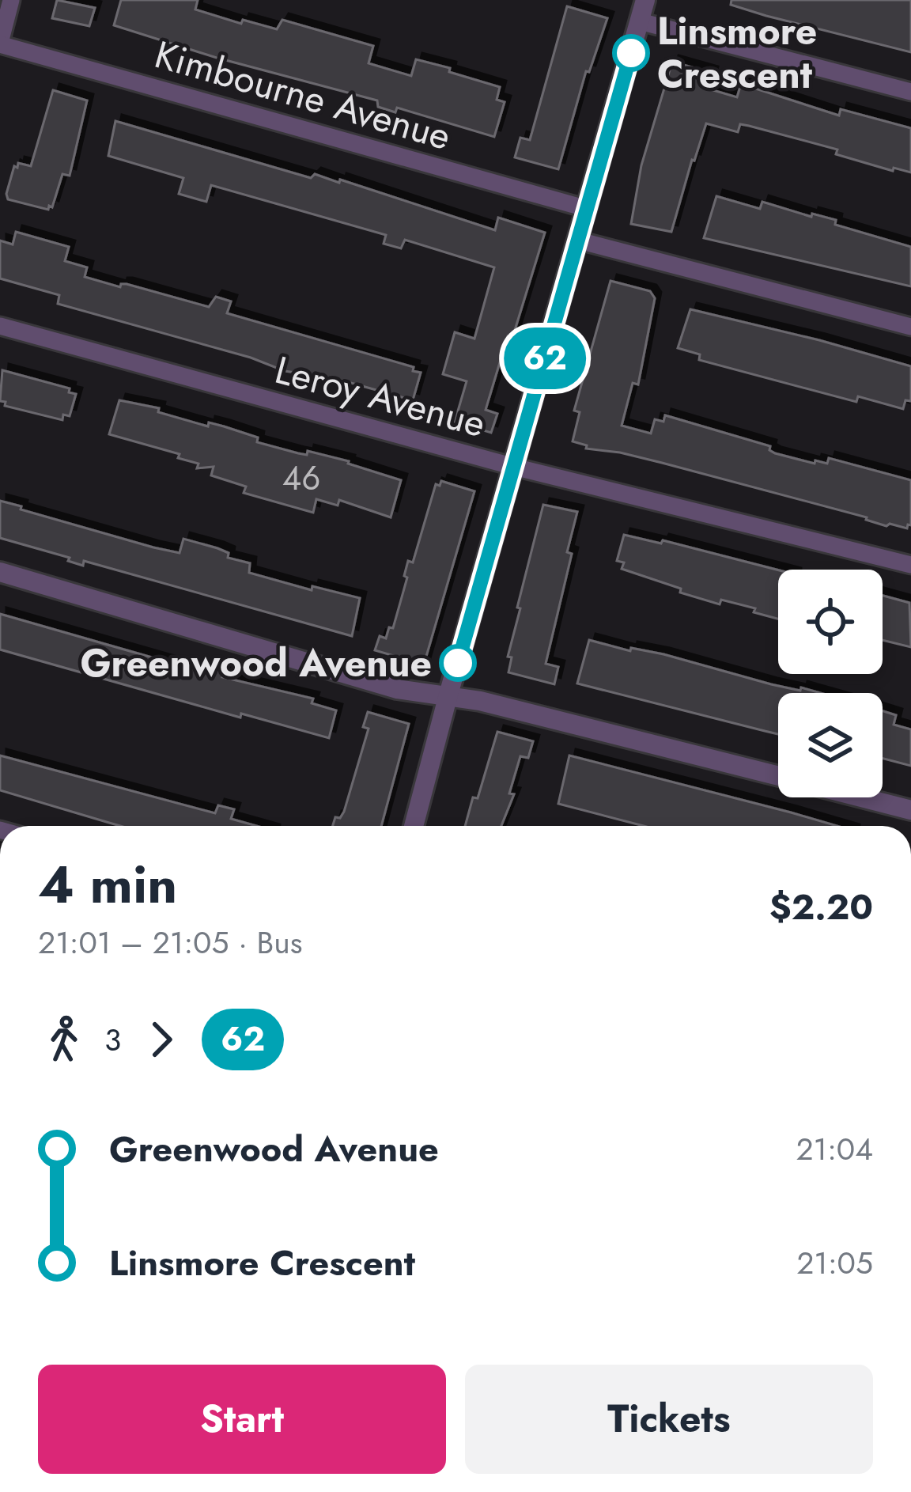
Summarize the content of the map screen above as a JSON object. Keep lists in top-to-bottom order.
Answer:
{
  "streets": {
    "street": ["Kimbourne Avenue", "Leroy Avenue"]
  },
  "places": ["Linsmore Crescent", "Greenwood Avenue"],
  "lines": ["bus line 62"],
  "house_numbers": ["46"],
  "page": {
    "on_map": "62",
    "heading": ["4 min", "21:01 – 21:05 · Bus", "$2.20"],
    "legs": ["3", "62"],
    "list": [
      {
        "name": "Greenwood Avenue",
        "value": "21:04"
      },
      {
        "name": "Linsmore Crescent",
        "value": "21:05"
      }
    ],
    "buttons": ["Start", "Tickets"]
  }
}
